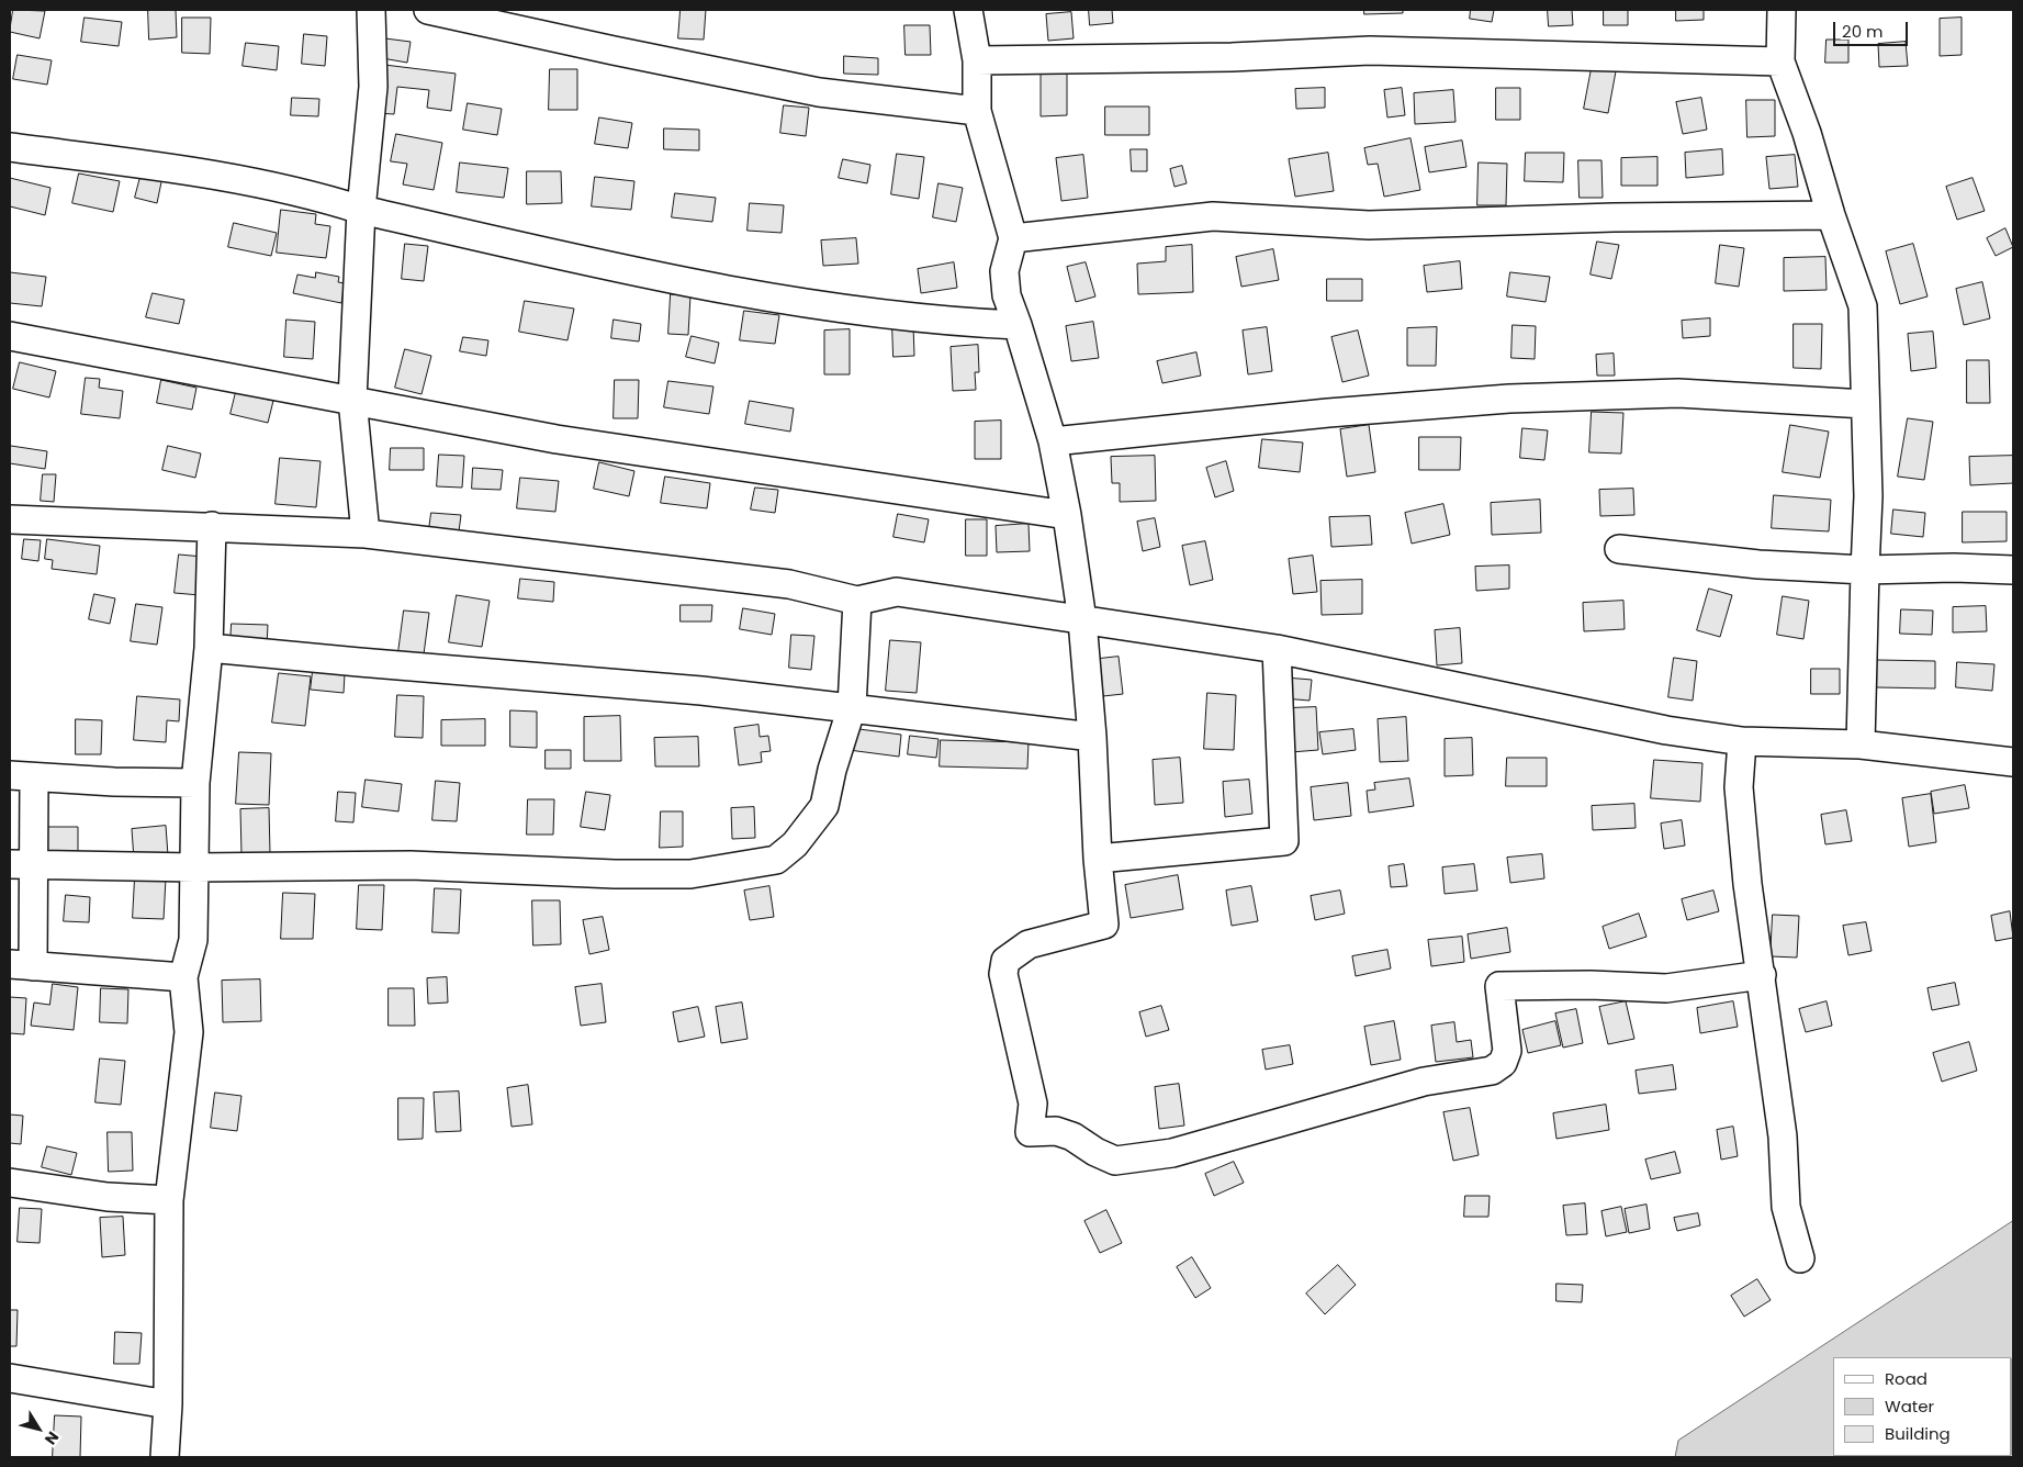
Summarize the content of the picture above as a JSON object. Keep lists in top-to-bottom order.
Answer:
{
  "legend": ["Road", "Water", "Building"],
  "scale_bar": "20 m",
  "north": "bottom right"
}
